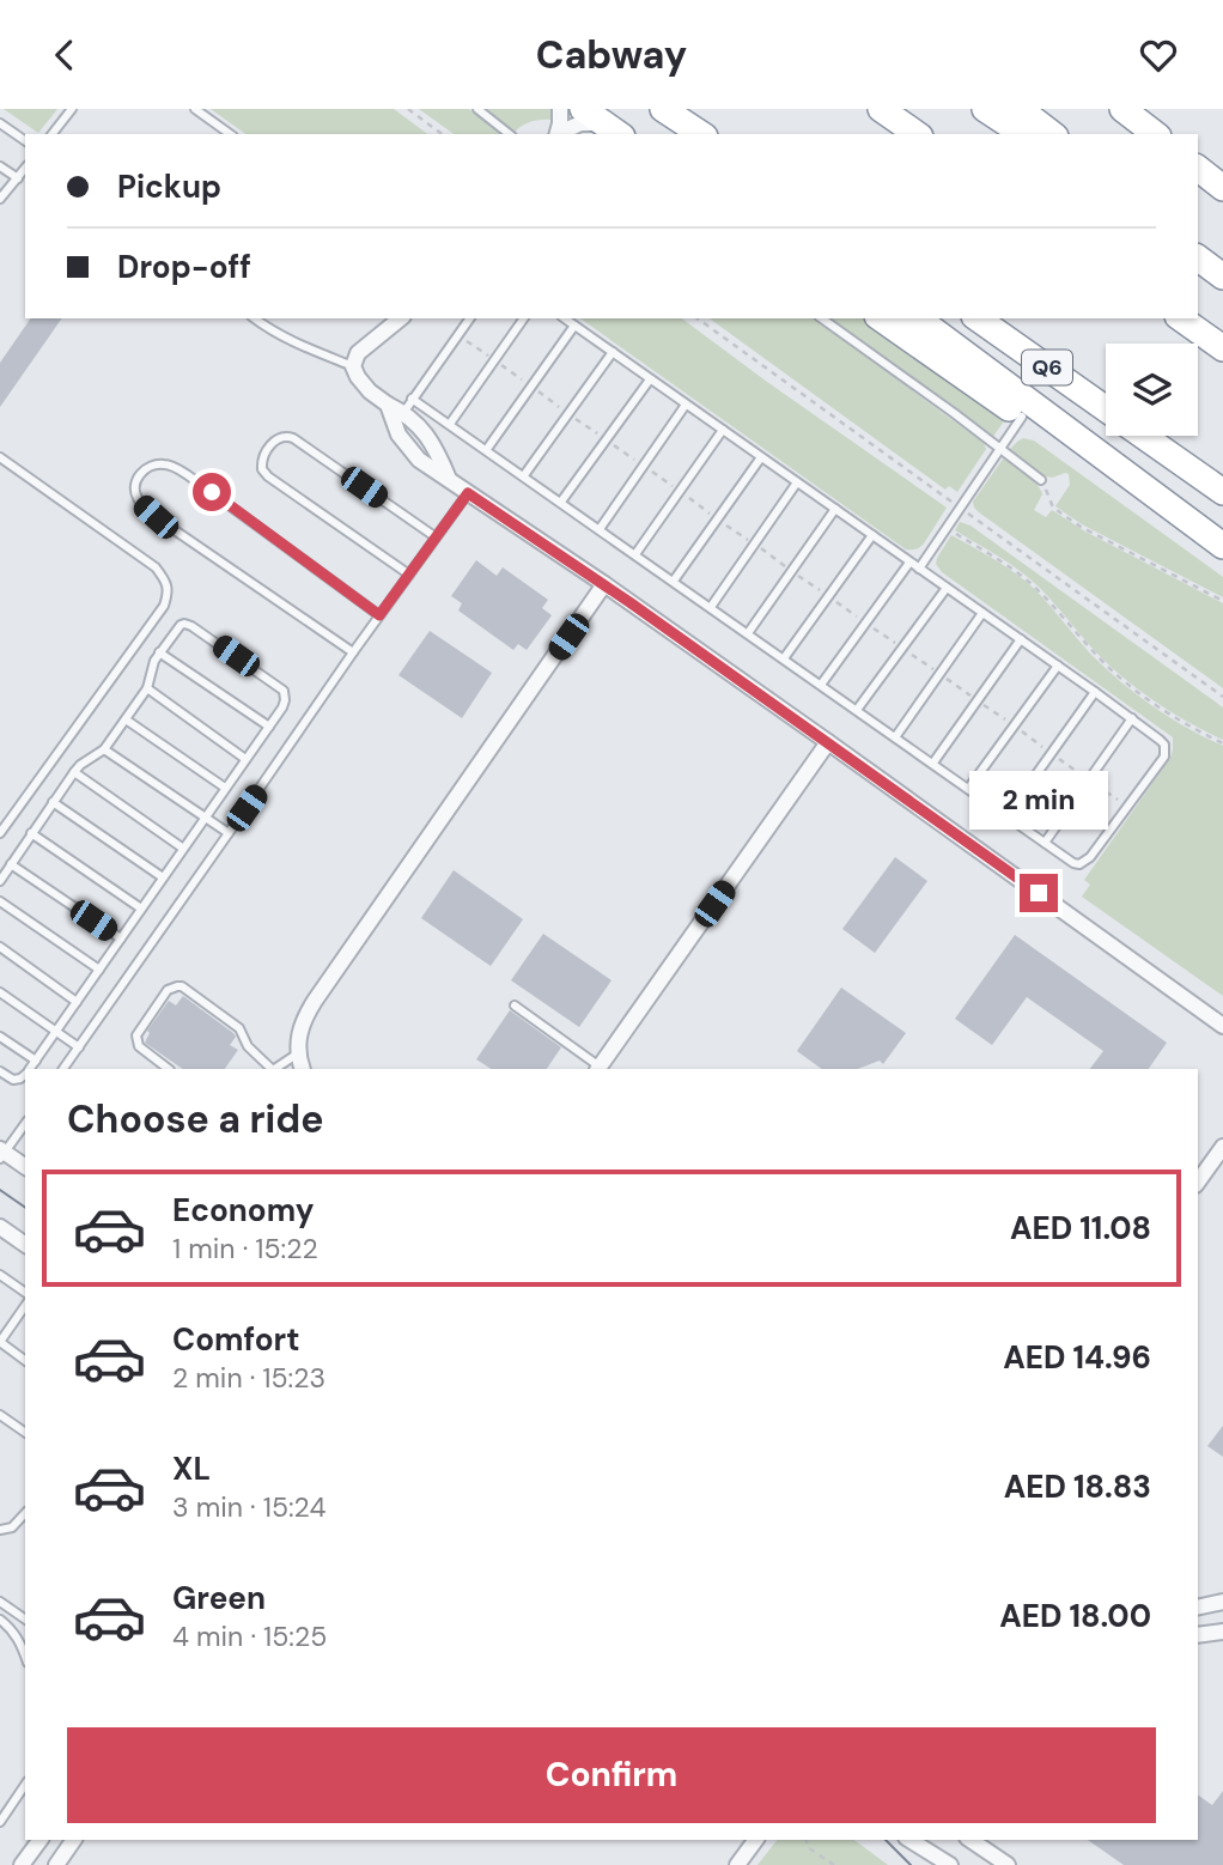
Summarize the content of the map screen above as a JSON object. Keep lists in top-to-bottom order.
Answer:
{
  "streets": {
    "highway": ["Q6"]
  },
  "page": {
    "header": "Cabway",
    "banner": ["Pickup", "Drop-off"],
    "bubble": "2 min",
    "heading": "Choose a ride",
    "list": [
      {
        "name": "Economy",
        "note": "1 min · 15:22",
        "value": "AED 11.08"
      },
      {
        "name": "Comfort",
        "note": "2 min · 15:23",
        "value": "AED 14.96"
      },
      {
        "name": "XL",
        "note": "3 min · 15:24",
        "value": "AED 18.83"
      },
      {
        "name": "Green",
        "note": "4 min · 15:25",
        "value": "AED 18.00"
      }
    ],
    "buttons": "Confirm"
  }
}
